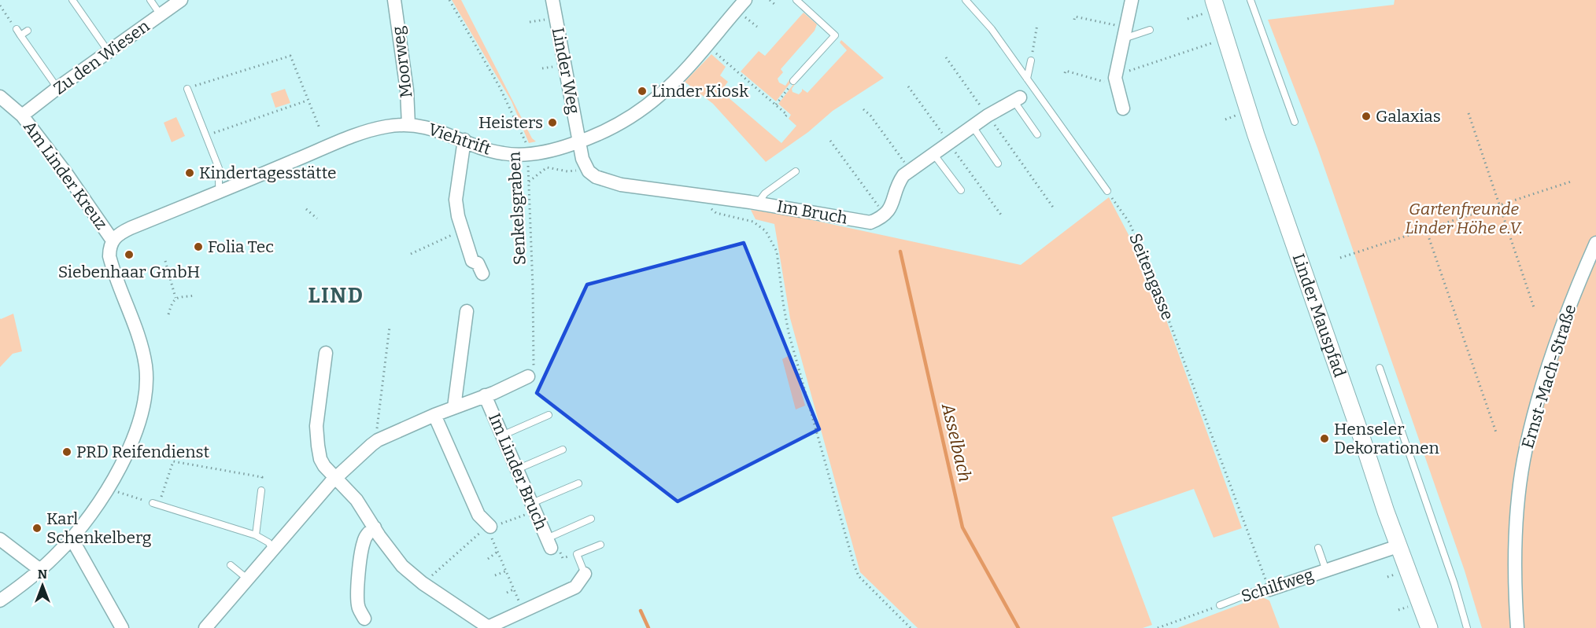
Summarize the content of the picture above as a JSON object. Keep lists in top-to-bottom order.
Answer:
{
  "streets": {
    "street": [
      "Zu den Wiesen",
      "Moorweg",
      "Linder Weg",
      "Viehtrift",
      "Am Linder Kreuz",
      "Im Bruch",
      "Linder Mauspfad",
      "Ernst-Mach-Straße",
      "Im Linder Bruch",
      "Schilfweg"
    ],
    "path": ["Senkelsgraben", "Seitengasse"]
  },
  "crossings": [
    ["Zu den Wiesen", "Am Linder Kreuz"],
    ["Moorweg", "Viehtrift"],
    ["Linder Weg", "Viehtrift"],
    ["Linder Weg", "Im Bruch"],
    ["Viehtrift", "Am Linder Kreuz"],
    ["Viehtrift", "Senkelsgraben"],
    ["Viehtrift", "Im Bruch"],
    ["Senkelsgraben", "Im Linder Bruch"],
    ["Seitengasse", "Schilfweg"],
    ["Linder Mauspfad", "Schilfweg"]
  ],
  "districts": ["LIND"],
  "water": ["Asselbach"],
  "parks": ["Gartenfreunde Linder Höhe e.V."],
  "places": [
    "Linder Kiosk",
    "Galaxias",
    "Heisters",
    "Kindertagesstätte",
    "Folia Tec",
    "Siebenhaar GmbH",
    "Henseler Dekorationen",
    "PRD Reifendienst",
    "Karl Schenkelberg"
  ],
  "north": "top"
}
